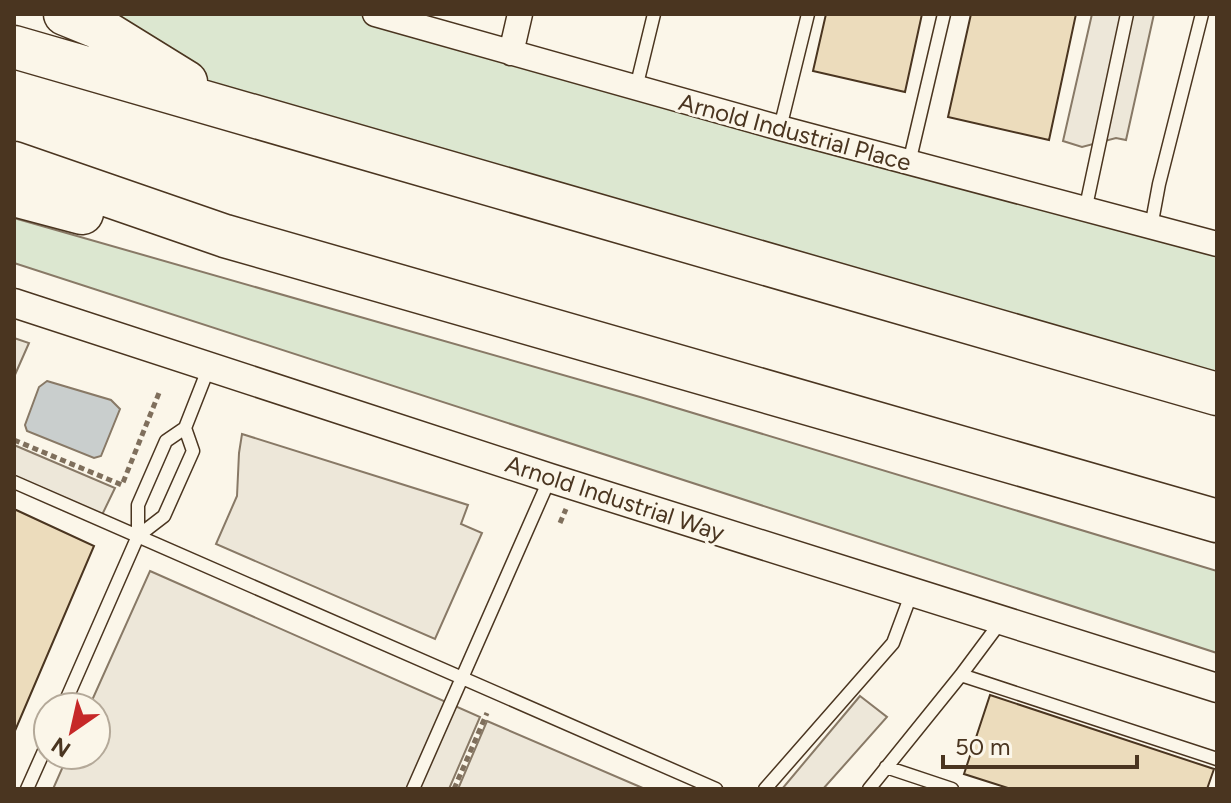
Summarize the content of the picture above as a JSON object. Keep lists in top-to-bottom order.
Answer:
{
  "streets": {
    "street": ["Arnold Industrial Place", "Arnold Industrial Way"]
  },
  "scale_bar": "50 m",
  "north": "bottom left"
}
